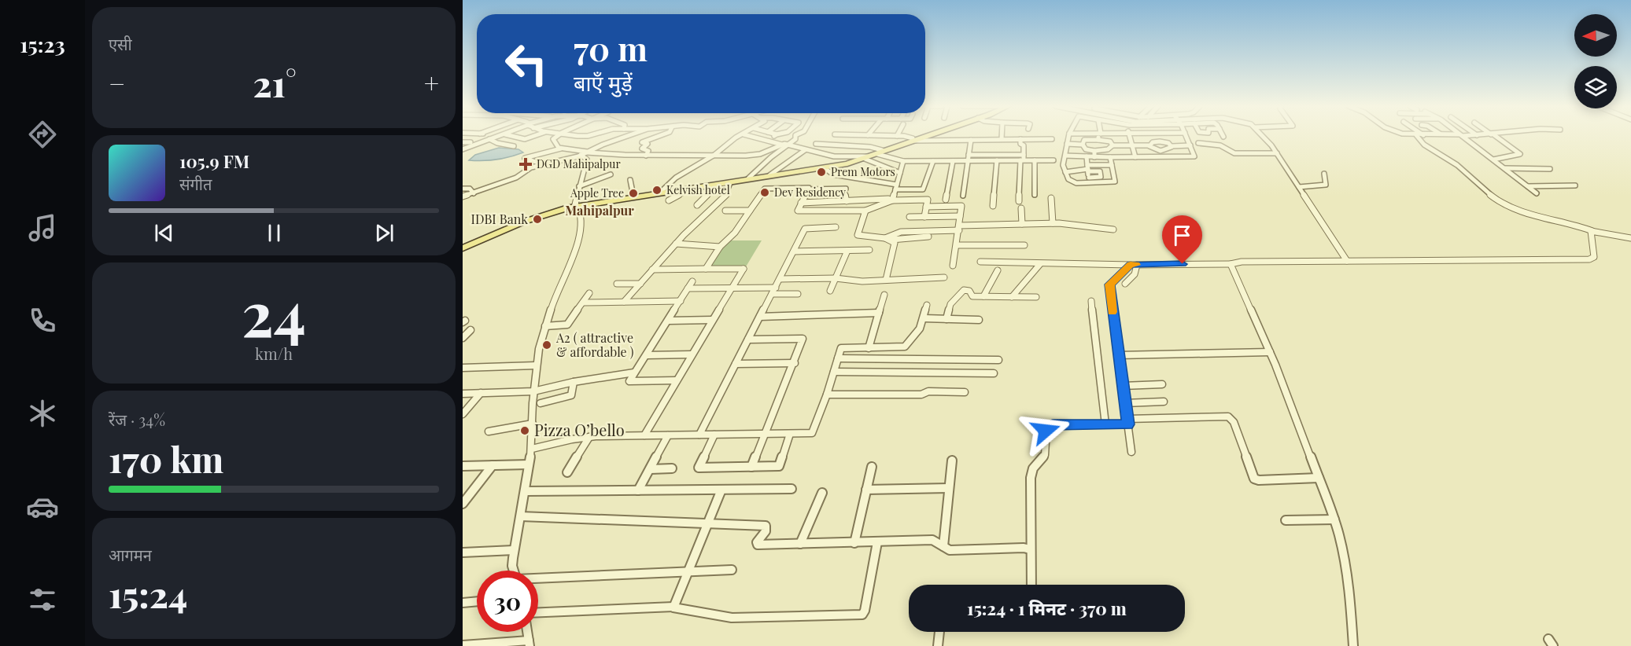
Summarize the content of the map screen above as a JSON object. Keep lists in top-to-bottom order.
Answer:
{
  "districts": ["Mahipalpur"],
  "places": {
    "health": ["DGD Mahipalpur"],
    "other": [
      "Prem Motors",
      "Kelvish hotel",
      "Dev Residency",
      "Apple Tree",
      "IDBI Bank",
      "A2 ( attractive & affordable )",
      "Pizza O’bello"
    ]
  },
  "north": "left",
  "page": {
    "tabs": "15:23",
    "tile": [
      "एसी",
      ["24", "km/h"],
      ["रेंज · 34%", "170 km"],
      ["आगमन", "15:24"]
    ],
    "turn": ["70 m", "बाएँ मुड़ें"],
    "heat": ["−", "21°", "+"],
    "song": ["105.9 FM", "संगीत"],
    "limit": "30",
    "trip": "15:24 · 1 मिनट · 370 m"
  }
}
